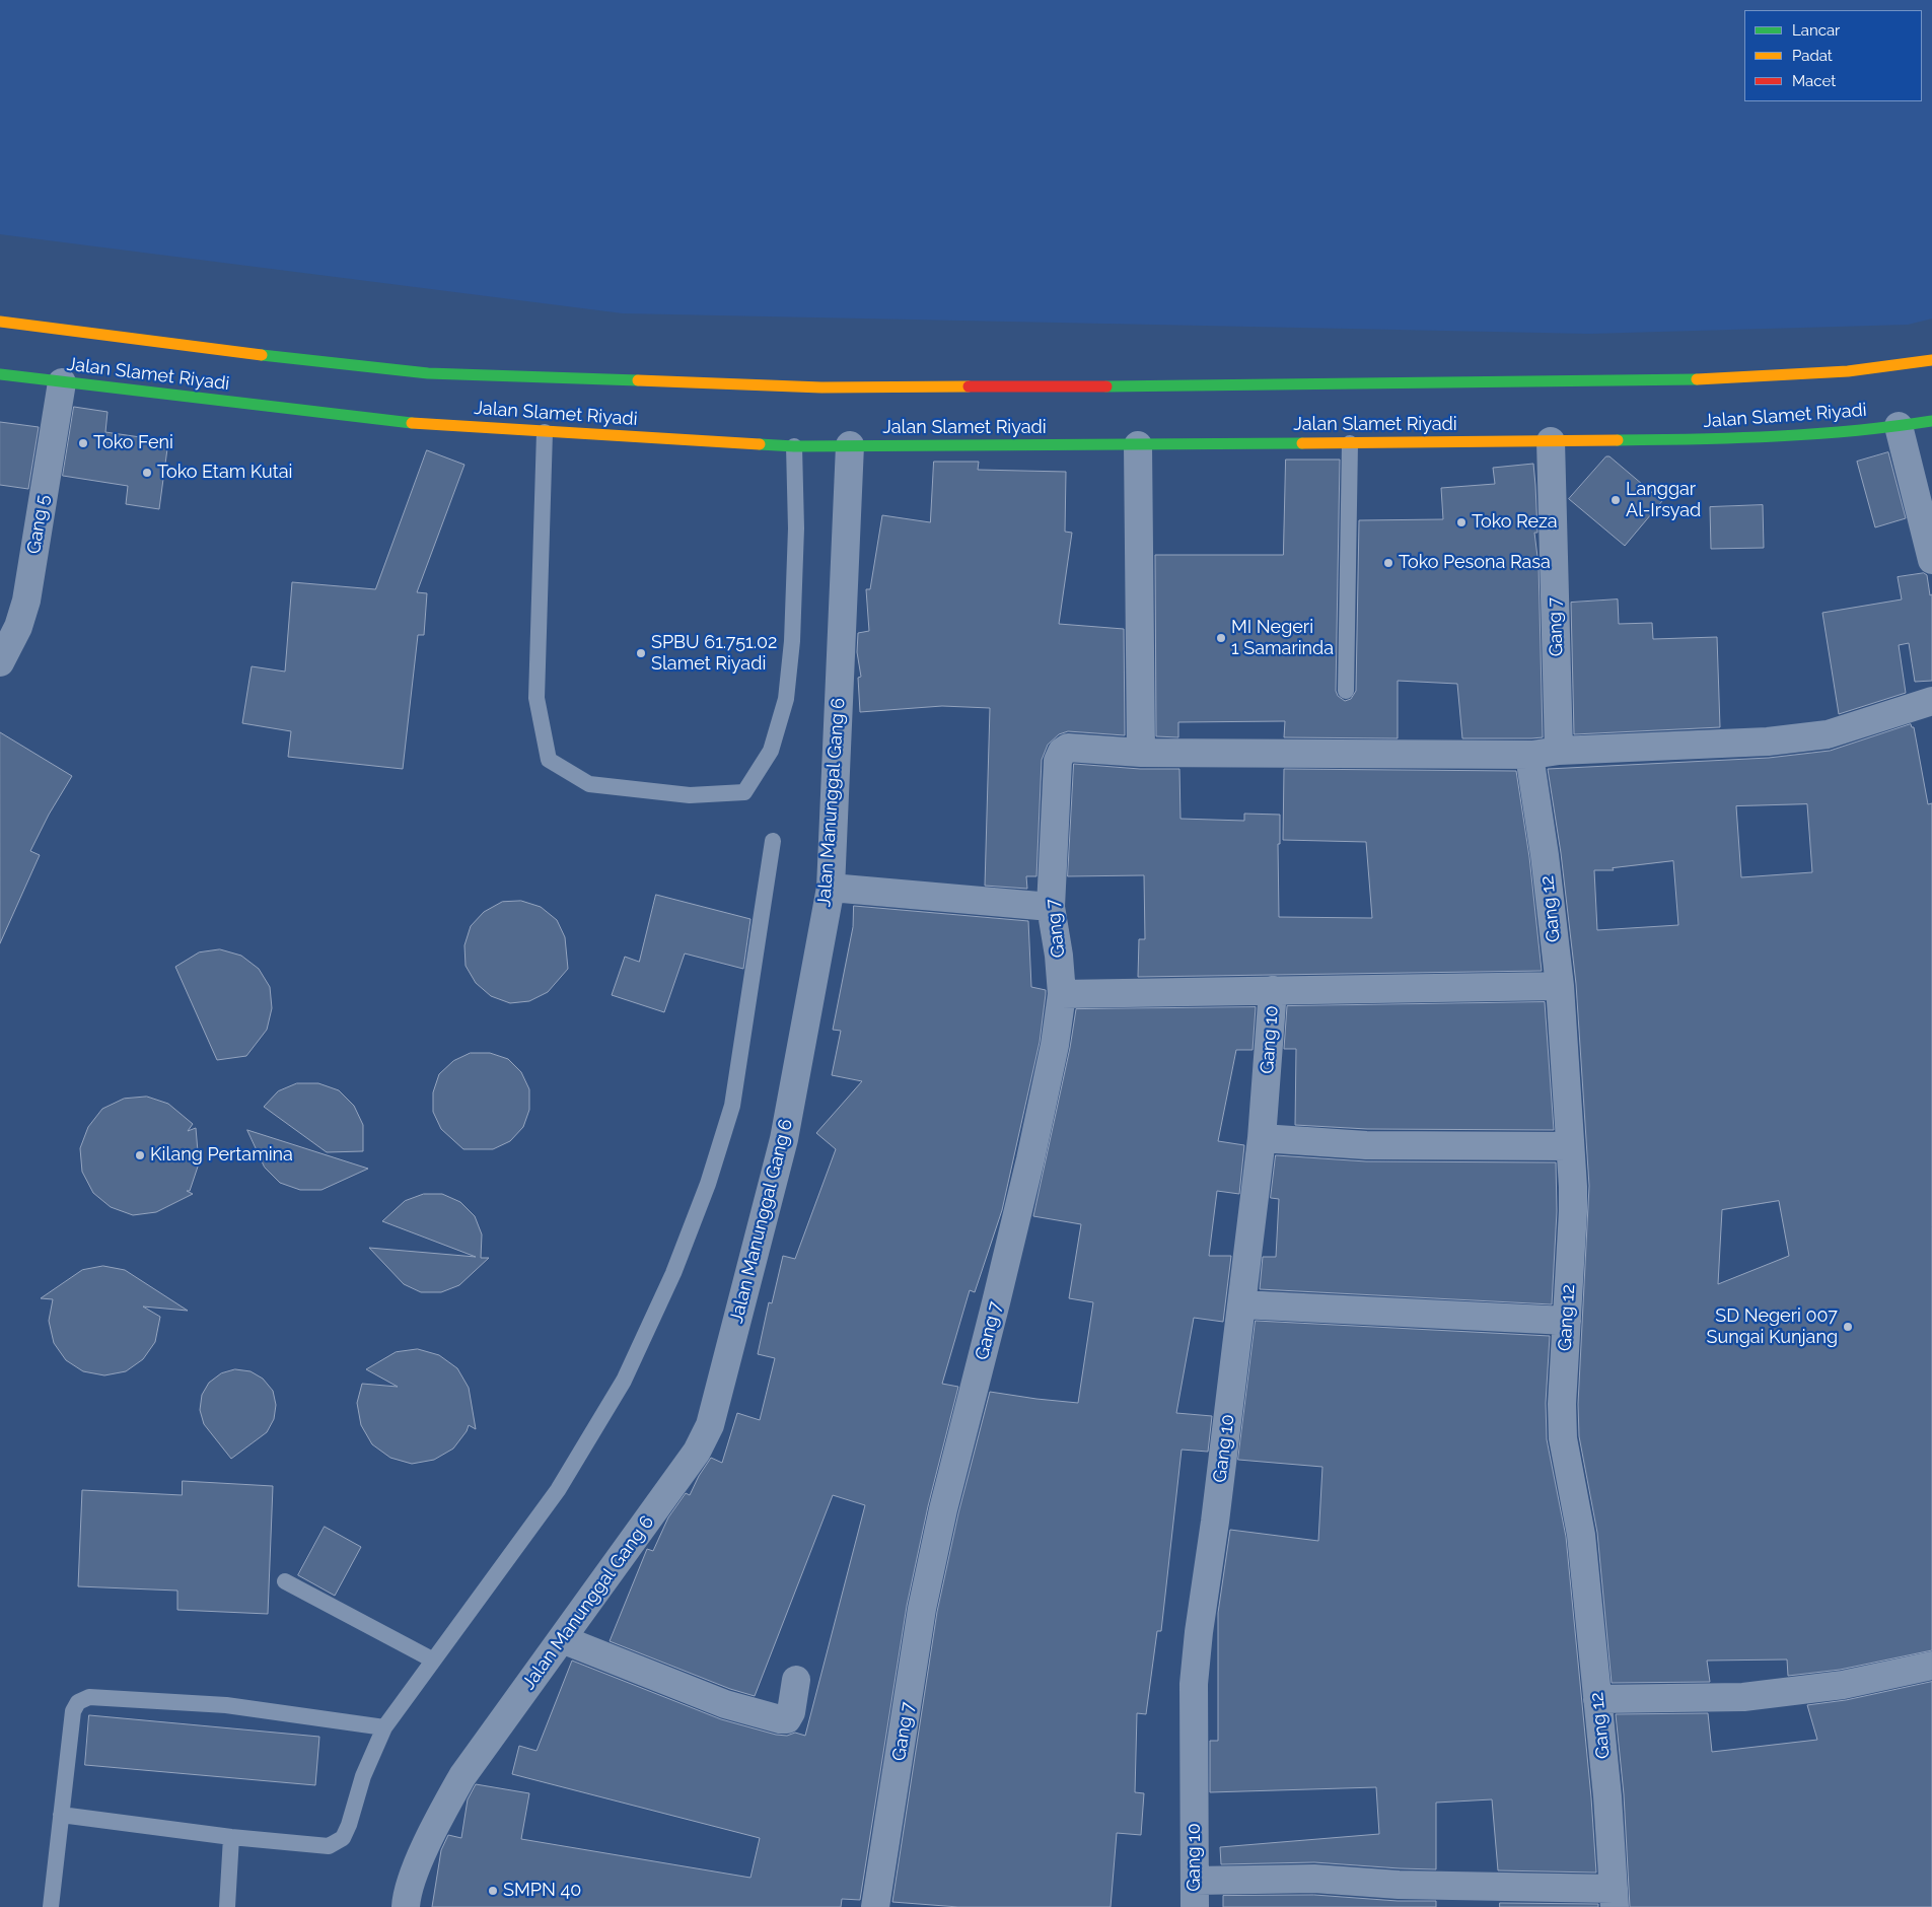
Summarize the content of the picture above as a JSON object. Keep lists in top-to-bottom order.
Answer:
{
  "streets": {
    "highway": ["Jalan Slamet Riyadi"],
    "street": [
      "Gang 5",
      "Gang 7",
      "Jalan Manunggal Gang 6",
      "Gang 12",
      "Gang 10"
    ]
  },
  "crossings": [
    ["Jalan Slamet Riyadi", "Gang 5"],
    ["Jalan Slamet Riyadi", "Gang 7"],
    ["Jalan Slamet Riyadi", "Jalan Manunggal Gang 6"],
    ["Gang 7", "Gang 12"]
  ],
  "places": [
    "Toko Feni",
    "Toko Etam Kutai",
    "Langgar Al-Irsyad",
    "Toko Reza",
    "Toko Pesona Rasa",
    "MI Negeri 1 Samarinda",
    "SPBU 61.751.02 Slamet Riyadi",
    "Kilang Pertamina",
    "SD Negeri 007 Sungai Kunjang",
    "SMPN 40"
  ],
  "legend": ["Lancar", "Padat", "Macet"]
}
